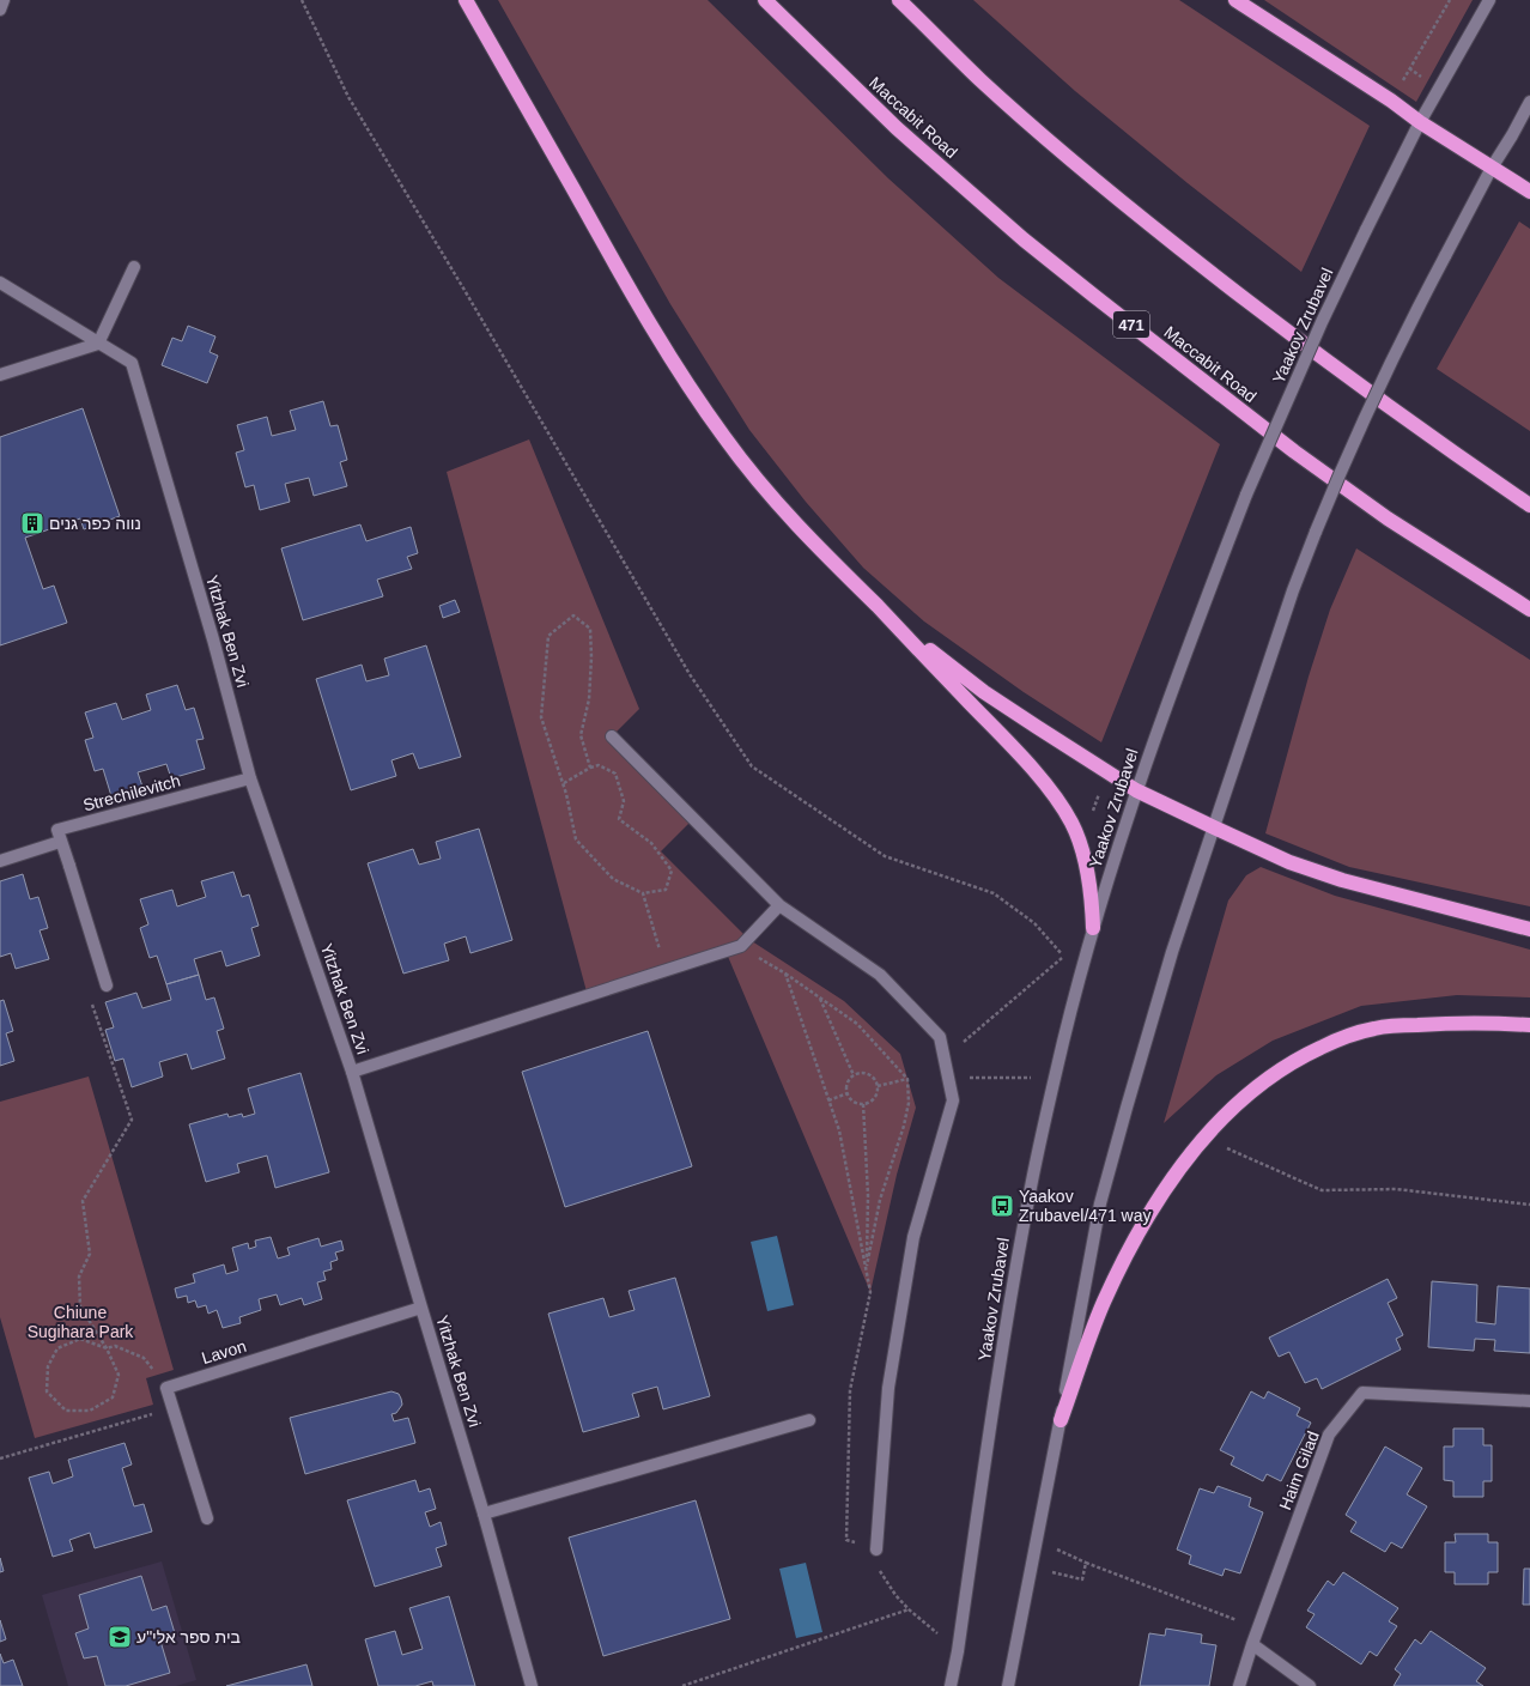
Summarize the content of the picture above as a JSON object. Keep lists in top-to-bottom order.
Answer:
{
  "streets": {
    "highway": ["Maccabit Road", "471"],
    "main road": [
      "Yaakov Zrubavel",
      "Yitzhak Ben Zvi",
      "Strechilevitch",
      "Lavon",
      "Haim Gilad"
    ]
  },
  "crossings": [
    ["Yitzhak Ben Zvi", "Strechilevitch"],
    ["Yitzhak Ben Zvi", "Lavon"]
  ],
  "parks": ["Chiune Sugihara Park"],
  "places": {
    "building": ["נווה כפר גנים"],
    "bus stop": ["Yaakov Zrubavel/471 way"],
    "school or university": ["בית ספר אלי\"ע"]
  }
}
